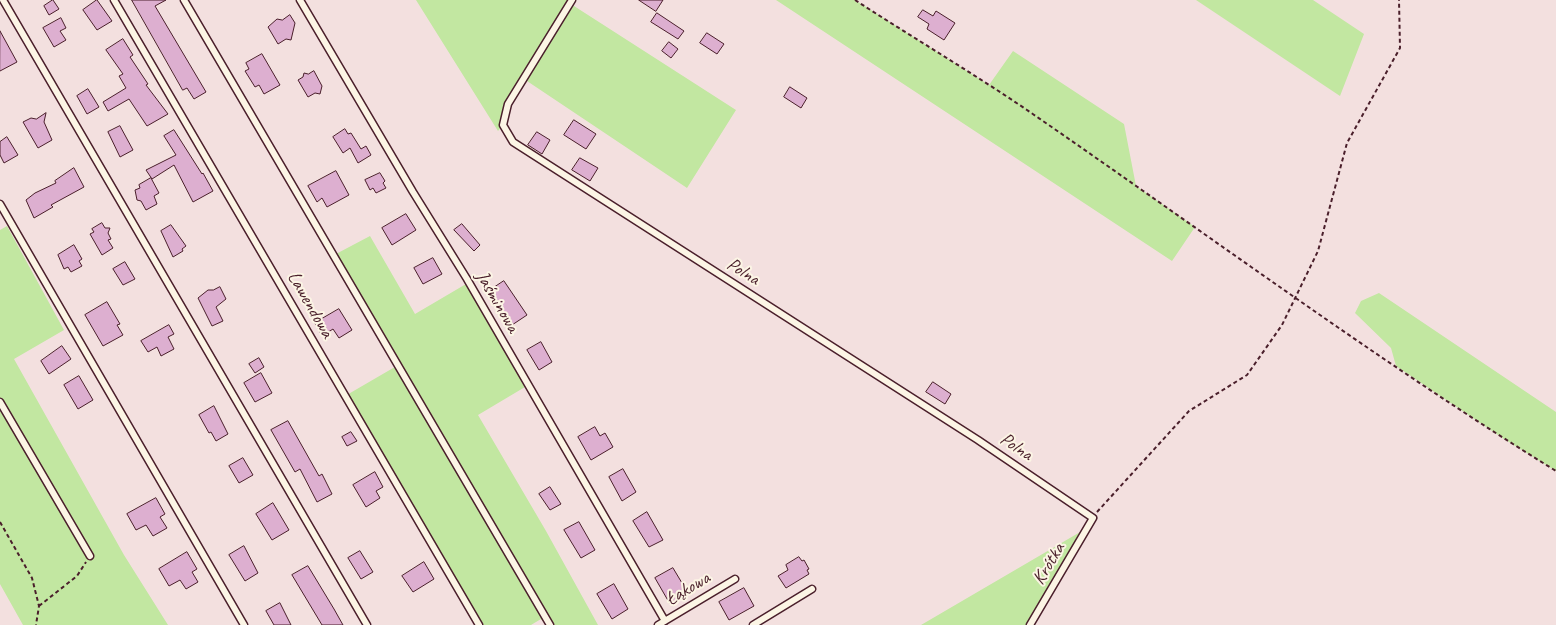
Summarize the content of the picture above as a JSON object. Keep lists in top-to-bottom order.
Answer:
{
  "streets": {
    "lane": [
      "Polna",
      "Jaśminowa",
      "Lawendowa",
      "Krótka",
      "Łąkowa"
    ]
  },
  "crossings": [
    ["Polna", "Krótka"],
    ["Jaśminowa", "Łąkowa"]
  ]
}
